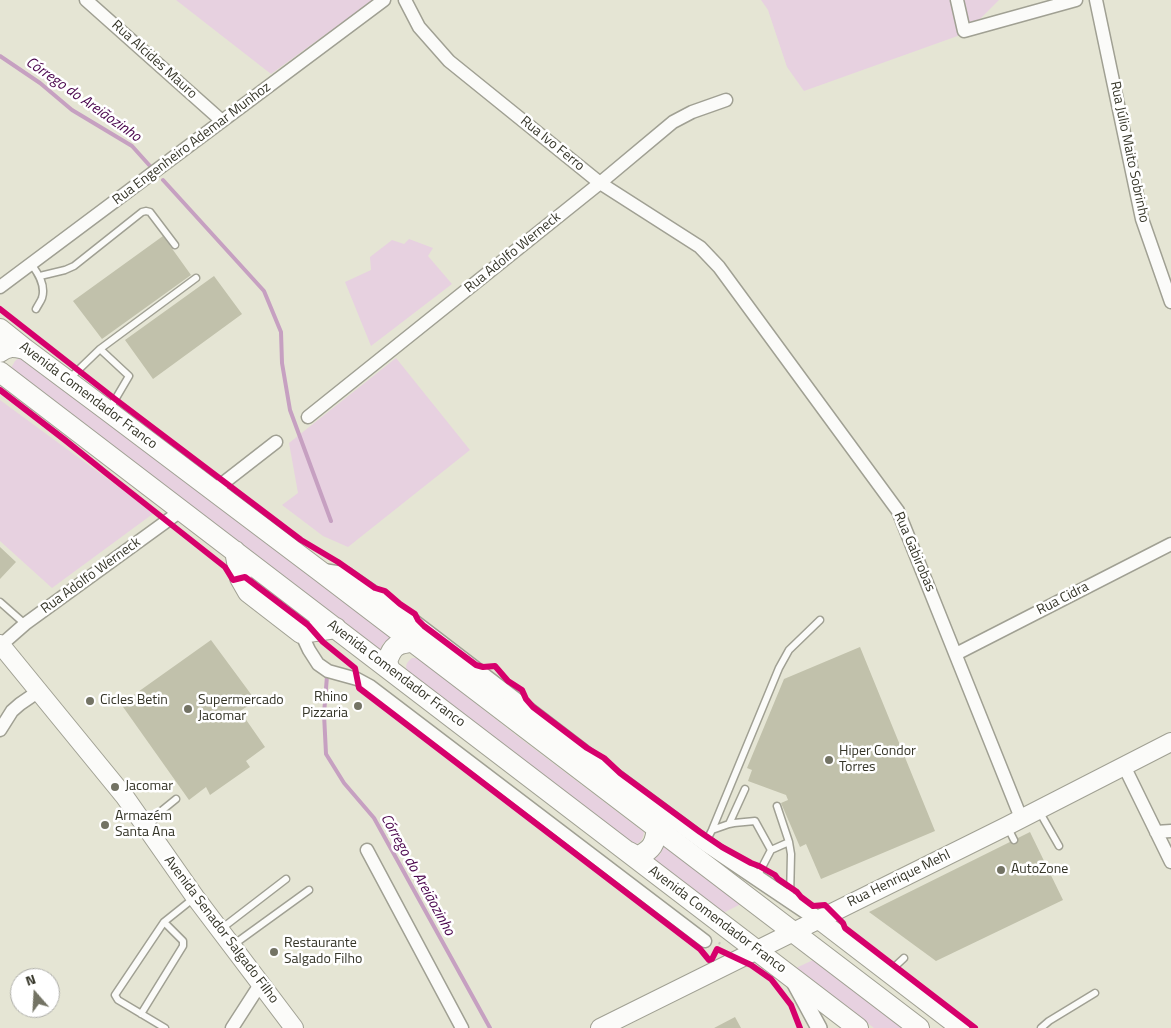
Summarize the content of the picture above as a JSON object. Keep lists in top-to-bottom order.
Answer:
{
  "streets": {
    "highway": ["Avenida Comendador Franco"],
    "main road": ["Rua Henrique Mehl", "Avenida Senador Salgado Filho"],
    "street": [
      "Rua Alcides Mauro",
      "Rua Engenheiro Ademar Munhoz",
      "Rua Ivo Ferro",
      "Rua Júlio Maito Sobrinho",
      "Rua Adolfo Werneck",
      "Rua Gabirobas",
      "Rua Cidra"
    ]
  },
  "crossings": [
    ["Rua Alcides Mauro", "Rua Engenheiro Ademar Munhoz"],
    ["Rua Ivo Ferro", "Rua Adolfo Werneck"],
    ["Rua Ivo Ferro", "Rua Gabirobas"],
    ["Rua Adolfo Werneck", "Avenida Comendador Franco"],
    ["Rua Adolfo Werneck", "Avenida Senador Salgado Filho"],
    ["Avenida Comendador Franco", "Rua Henrique Mehl"],
    ["Rua Gabirobas", "Rua Cidra"],
    ["Rua Gabirobas", "Rua Henrique Mehl"]
  ],
  "water": ["Córrego do Areiãozinho"],
  "places": [
    "Cicles Betin",
    "Rhino Pizzaria",
    "Supermercado Jacomar",
    "Hiper Condor Torres",
    "Jacomar",
    "Armazém Santa Ana",
    "AutoZone",
    "Restaurante Salgado Filho"
  ],
  "north": "top"
}
